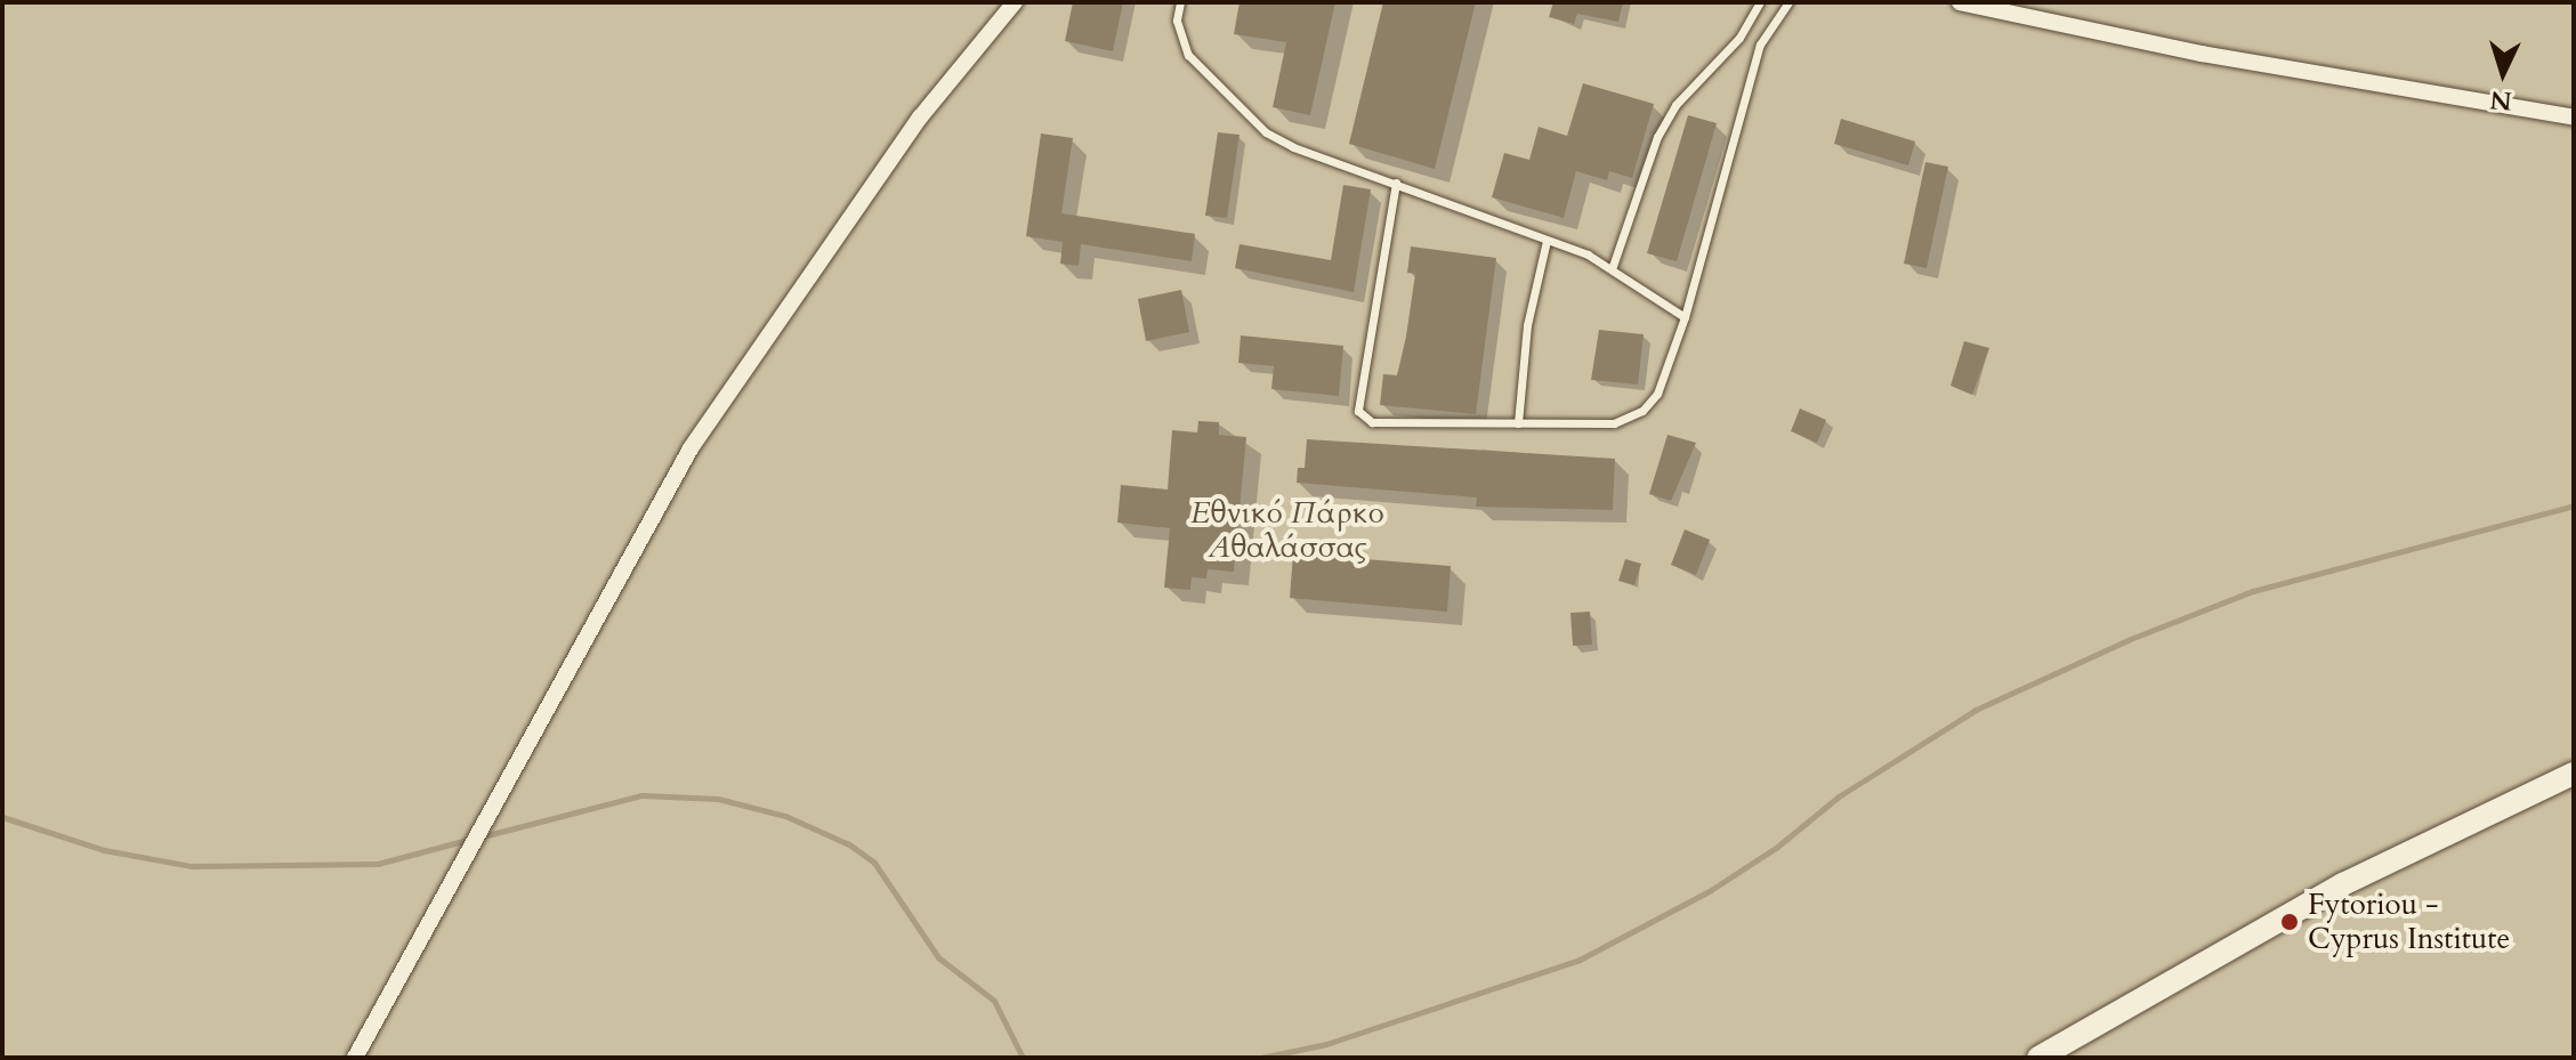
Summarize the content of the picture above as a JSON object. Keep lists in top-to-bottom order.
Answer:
{
  "parks": ["Εθνικό Πάρκο Αθαλάσσας"],
  "places": ["Fytoriou - Cyprus Institute"],
  "north": "bottom"
}
